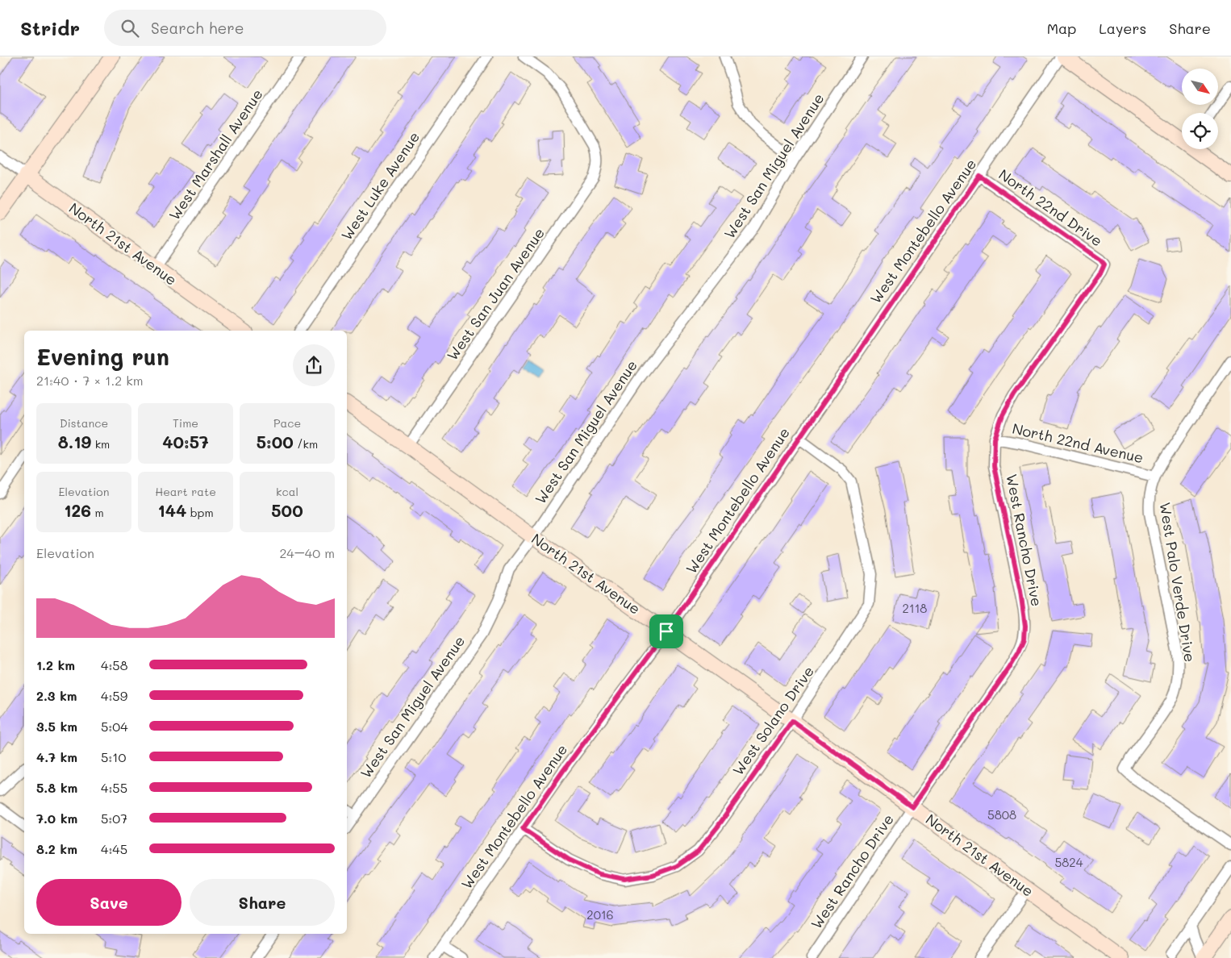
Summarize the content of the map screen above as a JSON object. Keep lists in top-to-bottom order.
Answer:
{
  "streets": {
    "street": [
      "West Marshall Avenue",
      "West San Miguel Avenue",
      "West Luke Avenue",
      "North 22nd Drive",
      "West Montebello Avenue",
      "North 21st Avenue",
      "West San Juan Avenue",
      "North 22nd Avenue",
      "West Rancho Drive",
      "West Palo Verde Drive",
      "West Solano Drive"
    ]
  },
  "crossings": [
    ["West Marshall Avenue", "North 21st Avenue"],
    ["West San Miguel Avenue", "North 21st Avenue"],
    ["North 22nd Drive", "West Montebello Avenue"],
    ["North 22nd Drive", "West Rancho Drive"],
    ["West Montebello Avenue", "North 21st Avenue"],
    ["West Montebello Avenue", "West Solano Drive"],
    ["North 21st Avenue", "West San Juan Avenue"],
    ["North 21st Avenue", "West Rancho Drive"],
    ["North 21st Avenue", "West Solano Drive"],
    ["North 22nd Avenue", "West Rancho Drive"],
    ["North 22nd Avenue", "West Palo Verde Drive"]
  ],
  "house_numbers": [
    "2118",
    "5808",
    "5824",
    "2016"
  ],
  "north": "bottom right",
  "page": {
    "header": "Stridr",
    "search": "Search here",
    "nav": ["Map", "Layers", "Share"],
    "heading": ["Evening run", "21:40 · 7 × 1.2 km"],
    "stats": [
      ["Distance", "8.19 km"],
      ["Time", "40:57"],
      ["Pace", "5:00 /km"],
      ["Elevation", "126 m"],
      ["Heart rate", "144 bpm"],
      ["kcal", "500"]
    ],
    "chart": ["Elevation", "24–40 m"],
    "list": [
      {
        "name": "1.2 km",
        "note": "4:58"
      },
      {
        "name": "2.3 km",
        "note": "4:59"
      },
      {
        "name": "3.5 km",
        "note": "5:04"
      },
      {
        "name": "4.7 km",
        "note": "5:10"
      },
      {
        "name": "5.8 km",
        "note": "4:55"
      },
      {
        "name": "7.0 km",
        "note": "5:07"
      },
      {
        "name": "8.2 km",
        "note": "4:45"
      }
    ],
    "buttons": ["Save", "Share"]
  }
}
